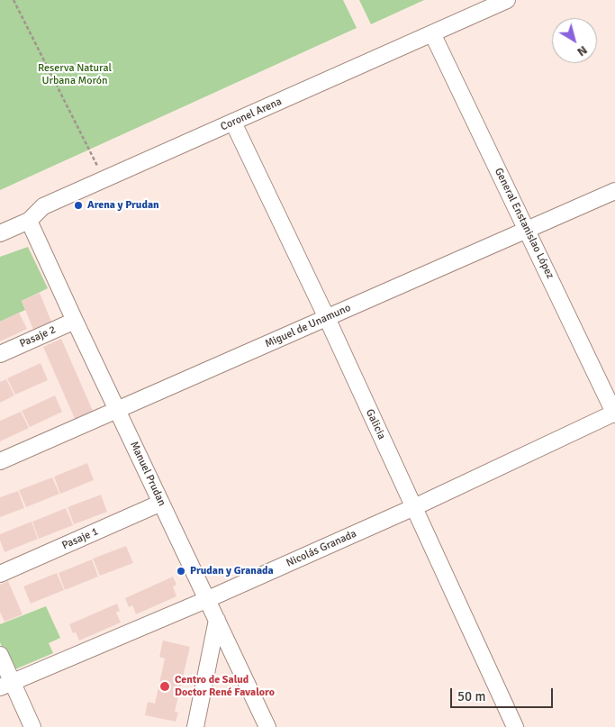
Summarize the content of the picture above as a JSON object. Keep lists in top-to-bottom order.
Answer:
{
  "streets": {
    "street": [
      "Coronel Arena",
      "General Enstanislao López",
      "Miguel de Unamuno",
      "Pasaje 2",
      "Galicia",
      "Manuel Prudan",
      "Pasaje 1",
      "Nicolás Granada"
    ]
  },
  "crossings": [
    ["Coronel Arena", "General Enstanislao López"],
    ["Coronel Arena", "Galicia"],
    ["Coronel Arena", "Manuel Prudan"],
    ["General Enstanislao López", "Miguel de Unamuno"],
    ["General Enstanislao López", "Nicolás Granada"],
    ["Miguel de Unamuno", "Galicia"],
    ["Miguel de Unamuno", "Manuel Prudan"],
    ["Pasaje 2", "Manuel Prudan"],
    ["Galicia", "Nicolás Granada"],
    ["Manuel Prudan", "Pasaje 1"],
    ["Manuel Prudan", "Nicolás Granada"]
  ],
  "parks": ["Reserva Natural Urbana Morón"],
  "places": ["Arena y Prudan", "Prudan y Granada", "Centro de Salud Doctor René Favaloro"],
  "scale_bar": "50 m",
  "north": "bottom right"
}
